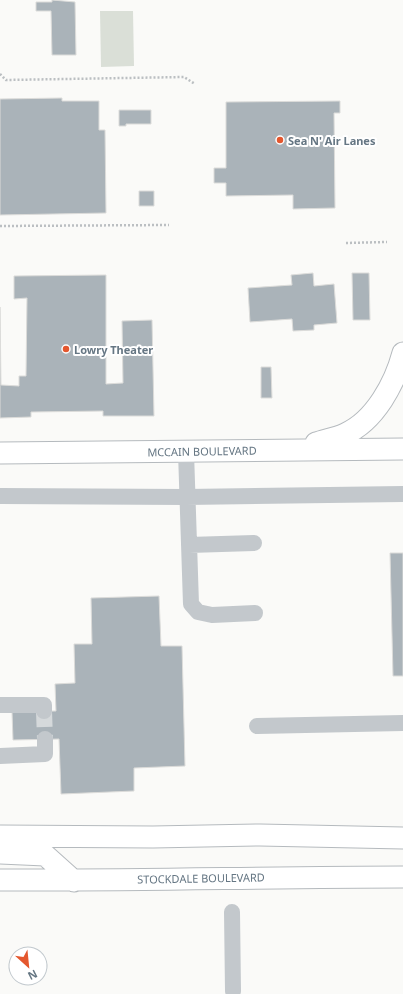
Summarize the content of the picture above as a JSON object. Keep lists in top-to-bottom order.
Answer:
{
  "streets": {
    "main road": ["MCCAIN BOULEVARD", "STOCKDALE BOULEVARD"]
  },
  "places": ["Sea N' Air Lanes", "Lowry Theater"],
  "north": "bottom right"
}
